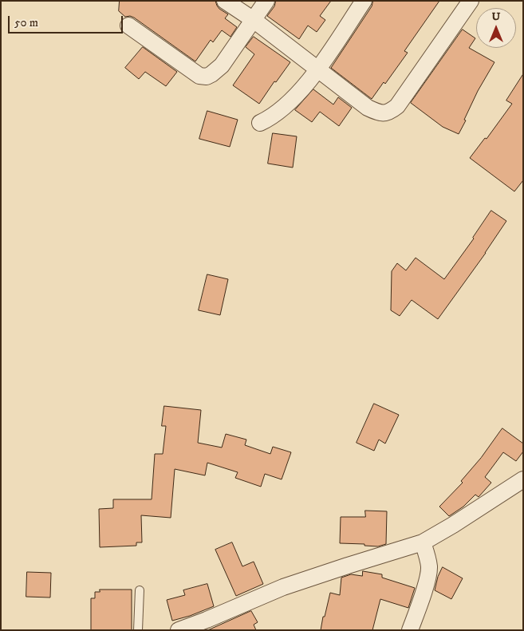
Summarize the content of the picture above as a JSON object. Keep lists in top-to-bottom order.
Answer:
{
  "scale_bar": "50 m",
  "north": "top"
}
